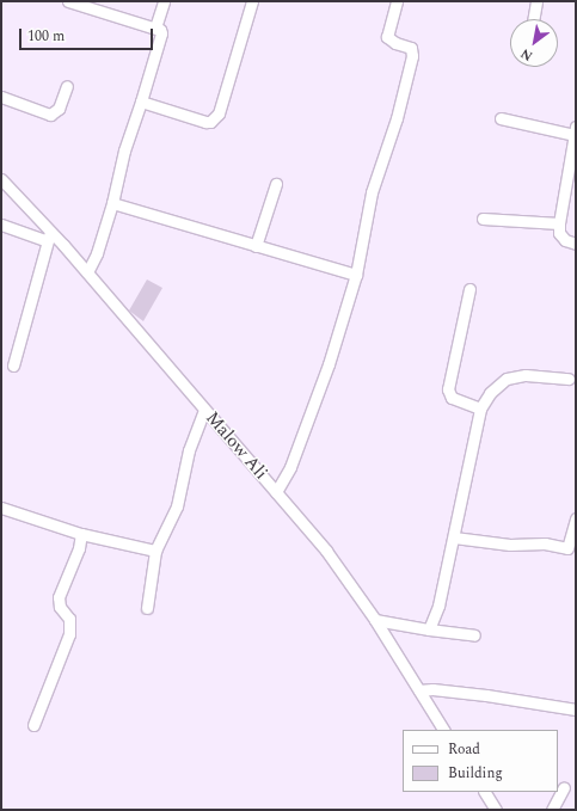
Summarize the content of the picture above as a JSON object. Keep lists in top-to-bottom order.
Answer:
{
  "streets": {
    "street": ["Malow Ali"]
  },
  "legend": ["Road", "Building"],
  "scale_bar": "100 m",
  "north": "bottom left"
}
